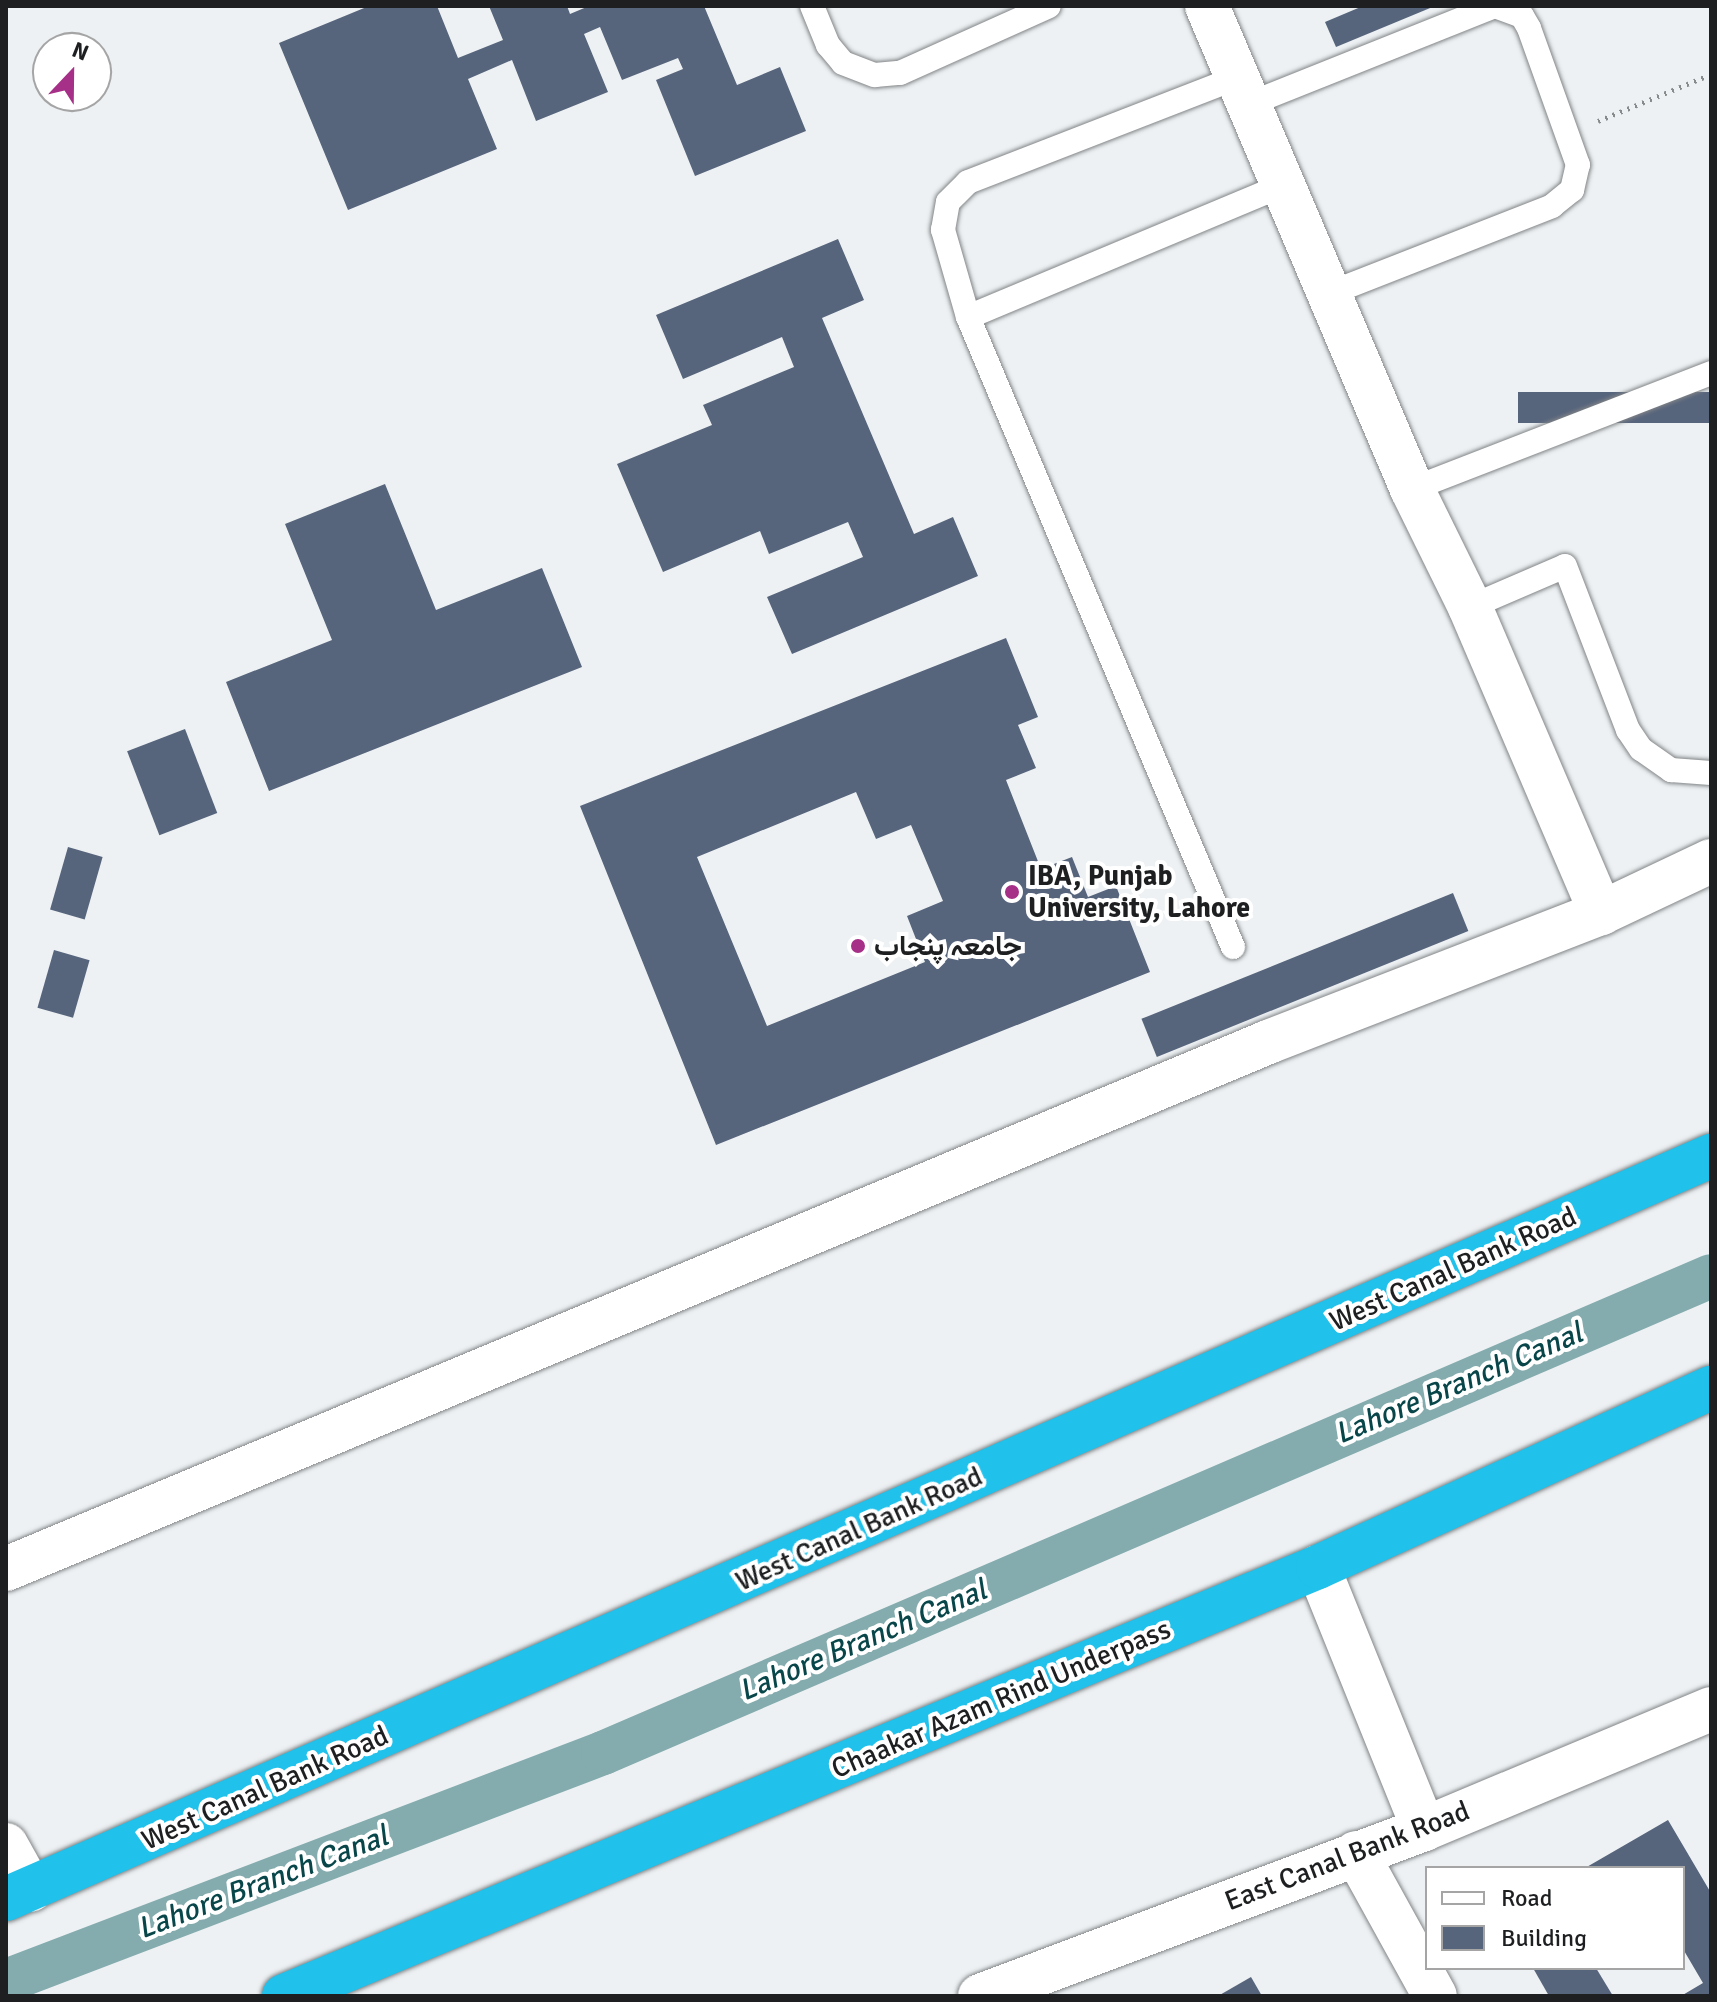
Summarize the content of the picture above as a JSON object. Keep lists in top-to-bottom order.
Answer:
{
  "streets": {
    "highway": ["West Canal Bank Road", "Chaakar Azam Rind Underpass"],
    "street": ["East Canal Bank Road"]
  },
  "water": ["Lahore Branch Canal"],
  "places": ["IBA, Punjab University, Lahore", "جامعہ پنجاب"],
  "legend": ["Road", "Building"],
  "north": "top"
}
